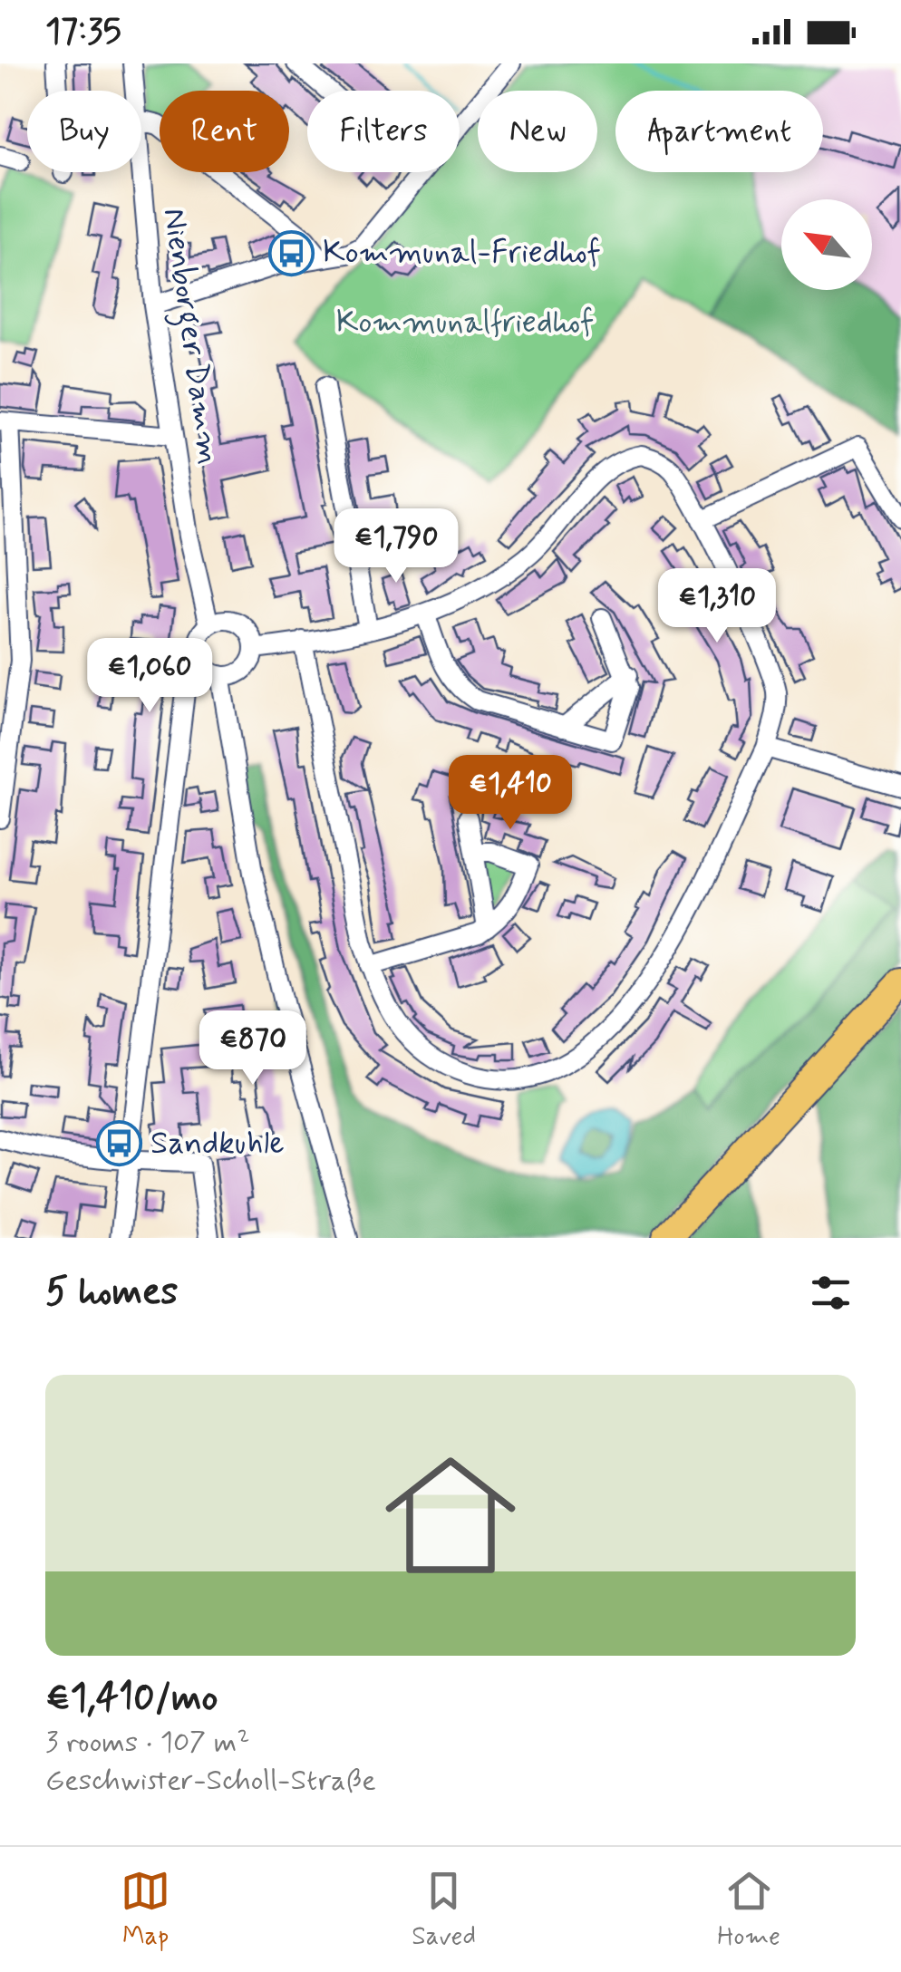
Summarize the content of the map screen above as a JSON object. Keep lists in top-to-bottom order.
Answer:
{
  "streets": {
    "street": ["Nienborger Damm"]
  },
  "parks": ["Kommunalfriedhof"],
  "places": {
    "bus stop": ["Kommunal-Friedhof", "Sandkuhle"]
  },
  "north": "top left",
  "page": {
    "status": "17:35",
    "chip": [
      "Buy",
      "Rent",
      "Filters",
      "New",
      "Apartment"
    ],
    "price": [
      "€1,790",
      "€1,310",
      "€1,060",
      "€1,410",
      "€870"
    ],
    "heading": "5 homes",
    "list": [
      {
        "name": "€1,410/mo",
        "note": "3 rooms · 107 m² · Geschwister-Scholl-Straße"
      }
    ],
    "tabs": ["Map", "Saved", "Home"]
  }
}
